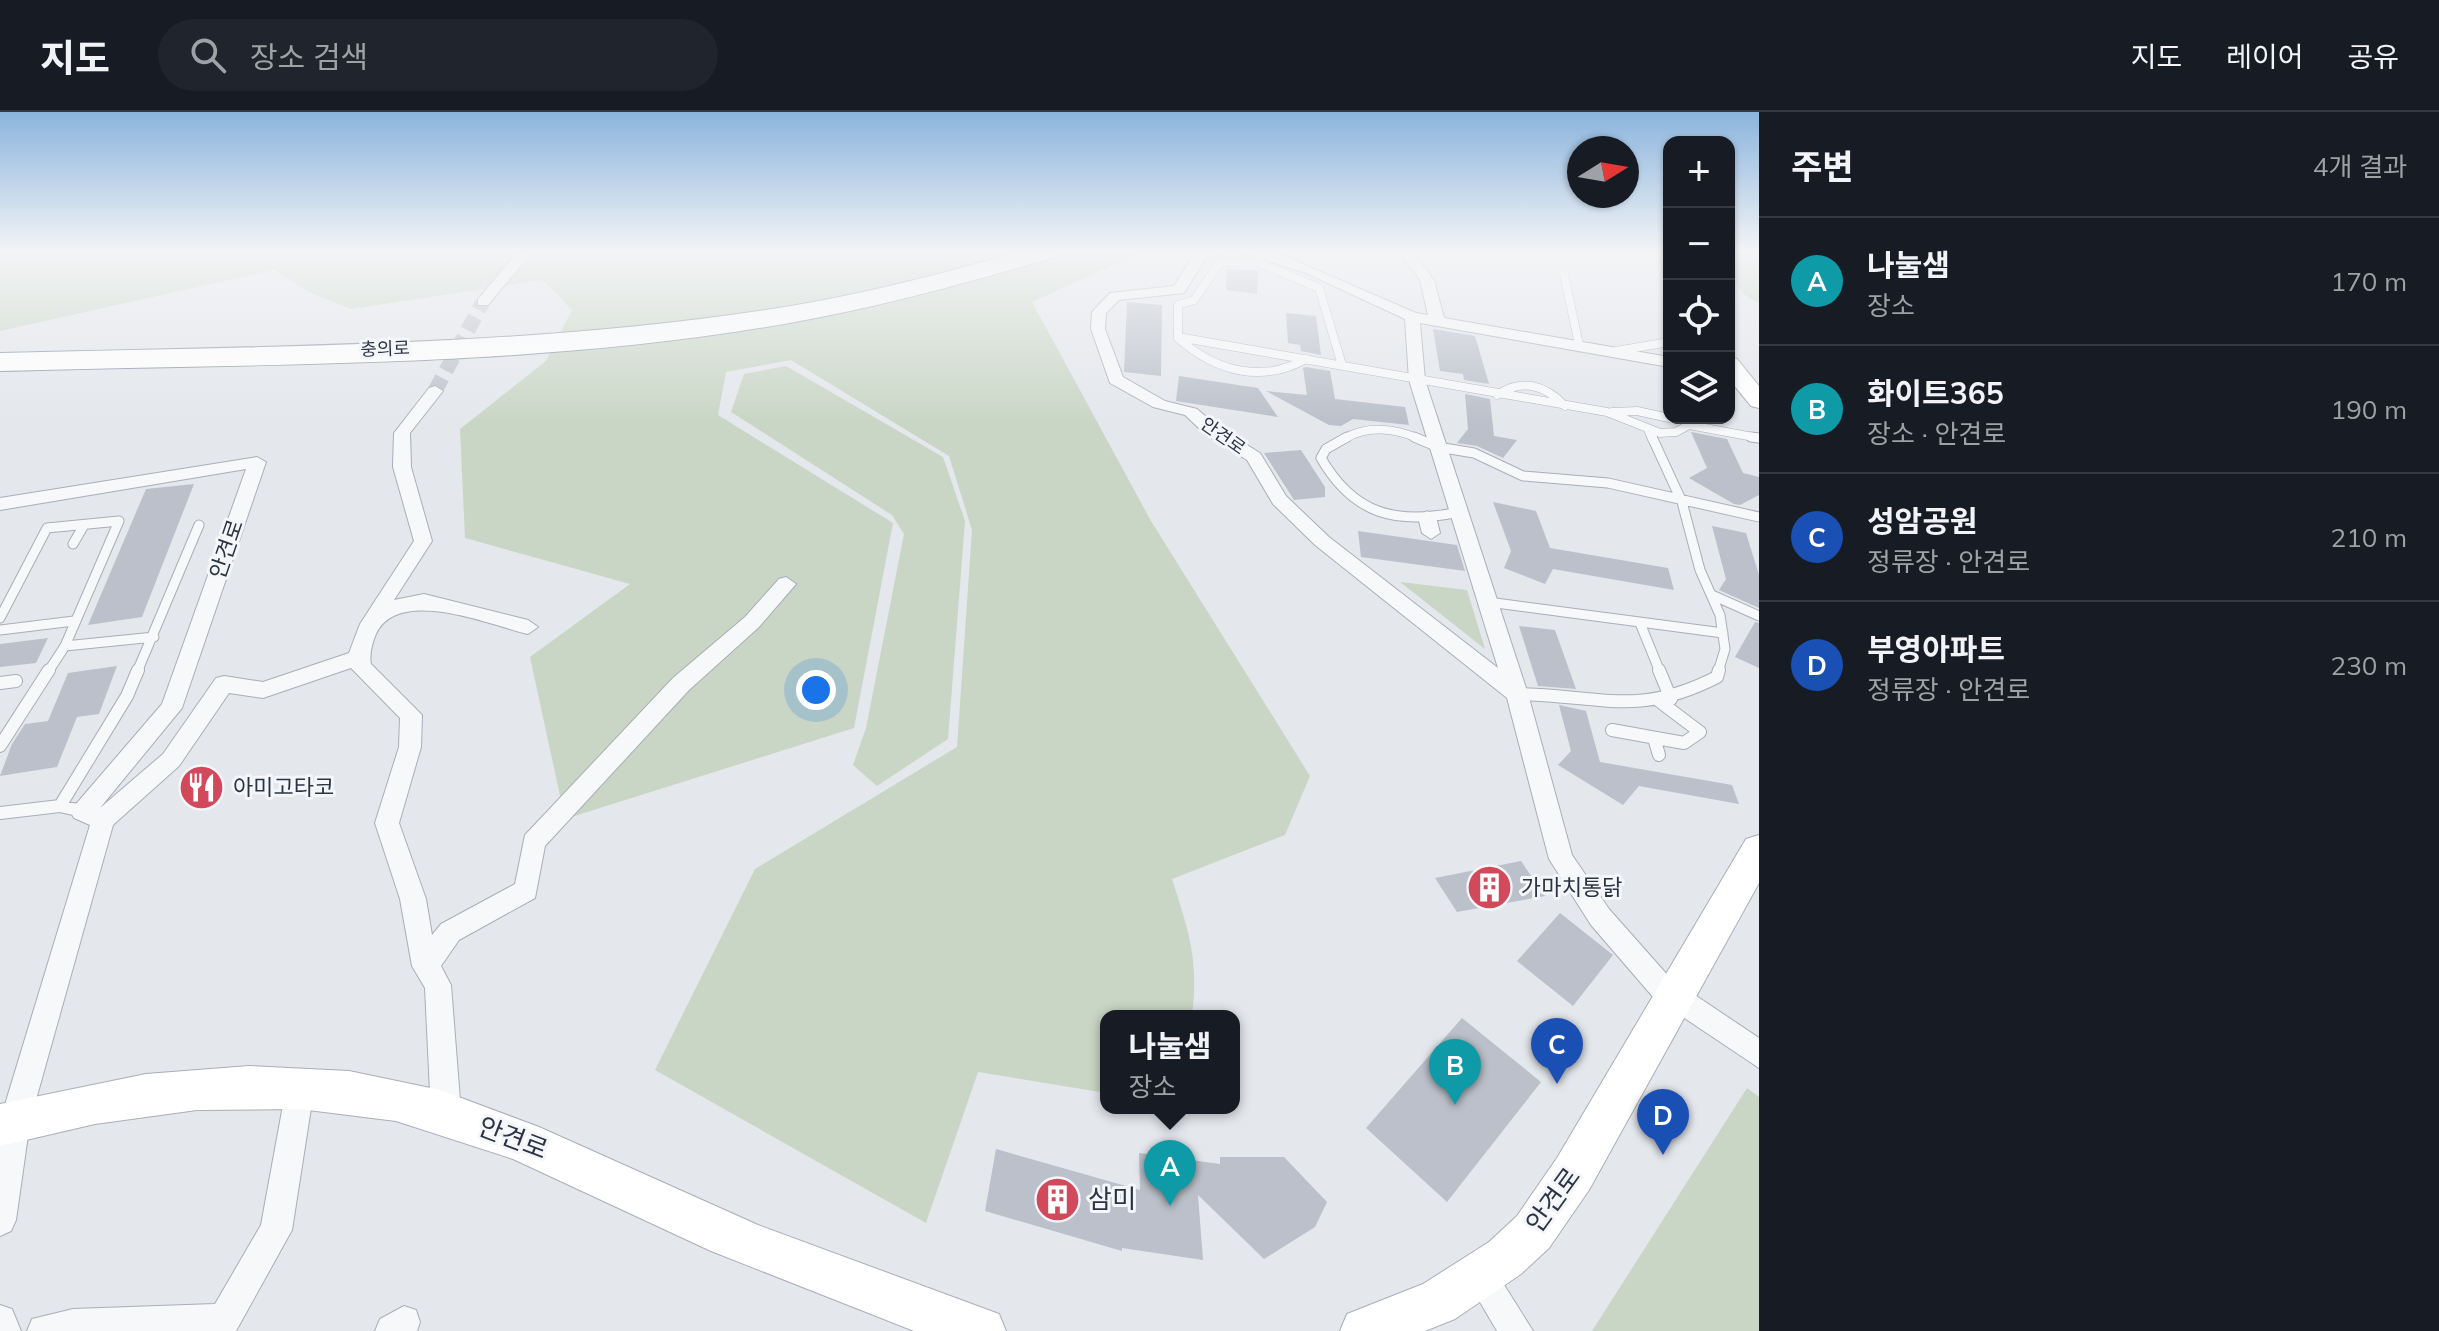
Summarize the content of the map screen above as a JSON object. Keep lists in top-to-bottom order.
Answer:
{
  "streets": {
    "highway": ["충의로"],
    "main road": ["안견로"]
  },
  "places": {
    "restaurant": ["아미고타코"],
    "building": ["가마치통닭", "삼미"]
  },
  "north": "right",
  "page": {
    "header": "지도",
    "search": "장소 검색",
    "nav": ["지도", "레이어", "공유"],
    "heading": ["주변", "4개 결과"],
    "map_buttons": ["+", "−"],
    "list": [
      {
        "mark": "A",
        "name": "나눌샘",
        "note": "장소",
        "value": "170 m"
      },
      {
        "mark": "B",
        "name": "화이트365",
        "note": "장소 · 안견로",
        "value": "190 m"
      },
      {
        "mark": "C",
        "name": "성암공원",
        "note": "정류장 · 안견로",
        "value": "210 m"
      },
      {
        "mark": "D",
        "name": "부영아파트",
        "note": "정류장 · 안견로",
        "value": "230 m"
      }
    ],
    "popup": ["나눌샘", "장소"],
    "pins": [
      "C",
      "B",
      "D",
      "A"
    ]
  }
}
